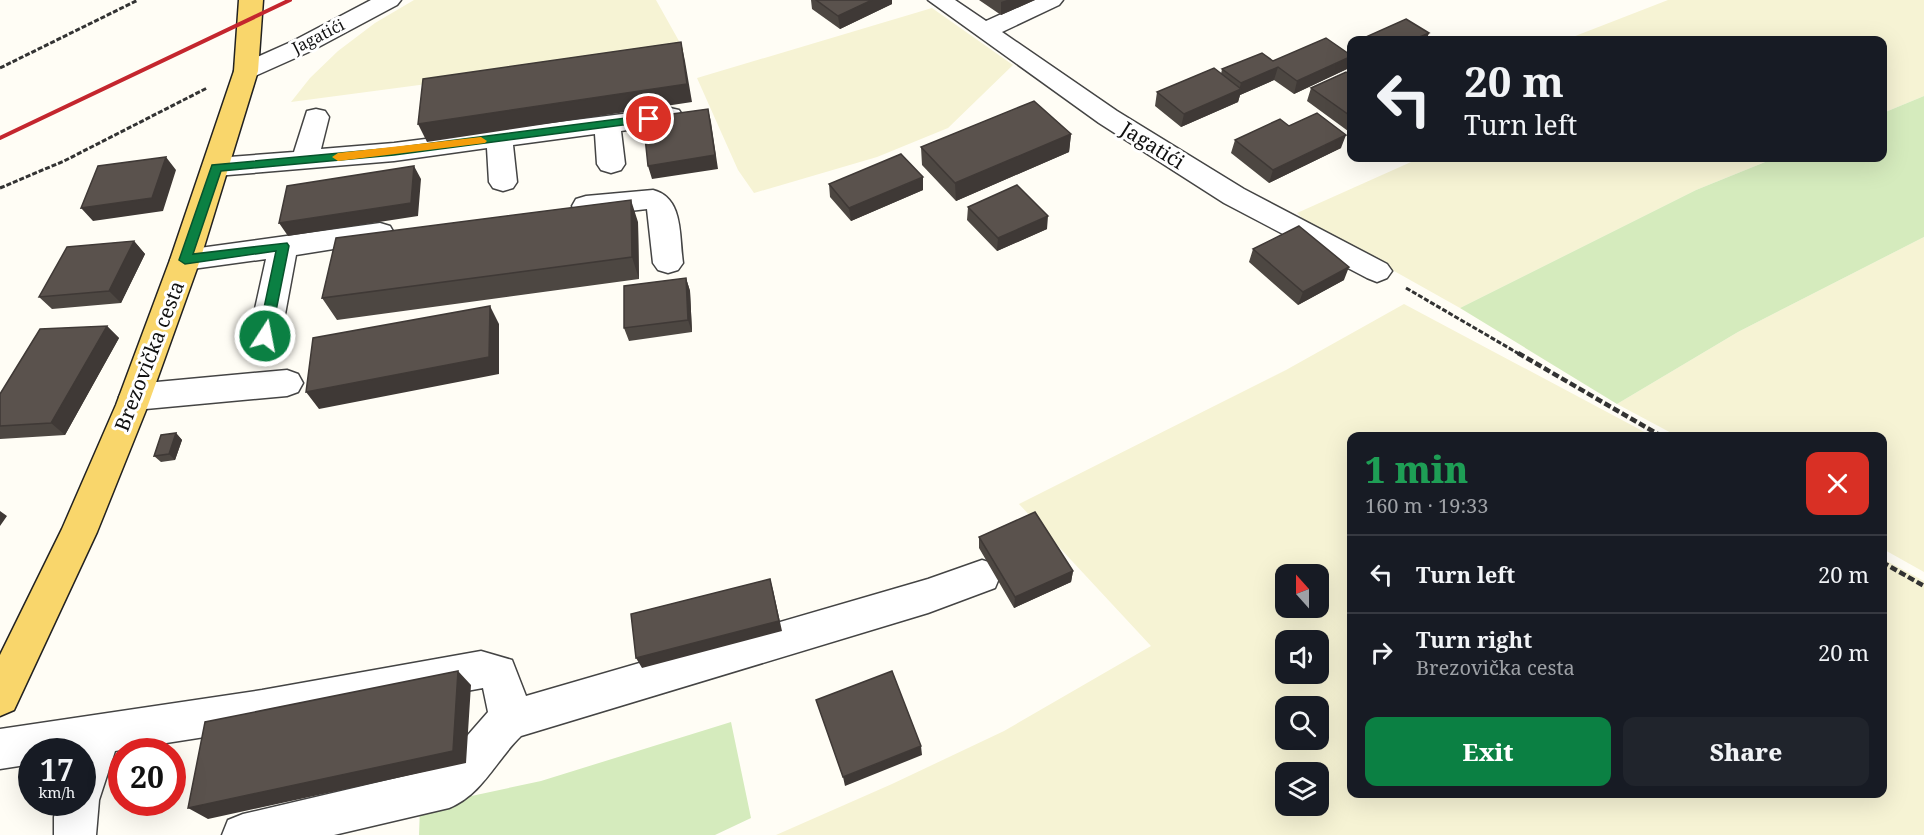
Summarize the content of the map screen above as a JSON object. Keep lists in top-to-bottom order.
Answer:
{
  "streets": {
    "main road": ["Brezovička cesta"],
    "street": ["Jagatići"]
  },
  "crossings": [
    ["Jagatići", "Brezovička cesta"]
  ],
  "north": "top",
  "page": {
    "turn": ["20 m", "Turn left"],
    "heading": ["1 min", "160 m · 19:33"],
    "list": [
      {
        "name": "Turn left",
        "value": "20 m"
      },
      {
        "name": "Turn right",
        "note": "Brezovička cesta",
        "value": "20 m"
      }
    ],
    "buttons": ["Exit", "Share"],
    "speed": "17 km/h",
    "limit": "20"
  }
}
